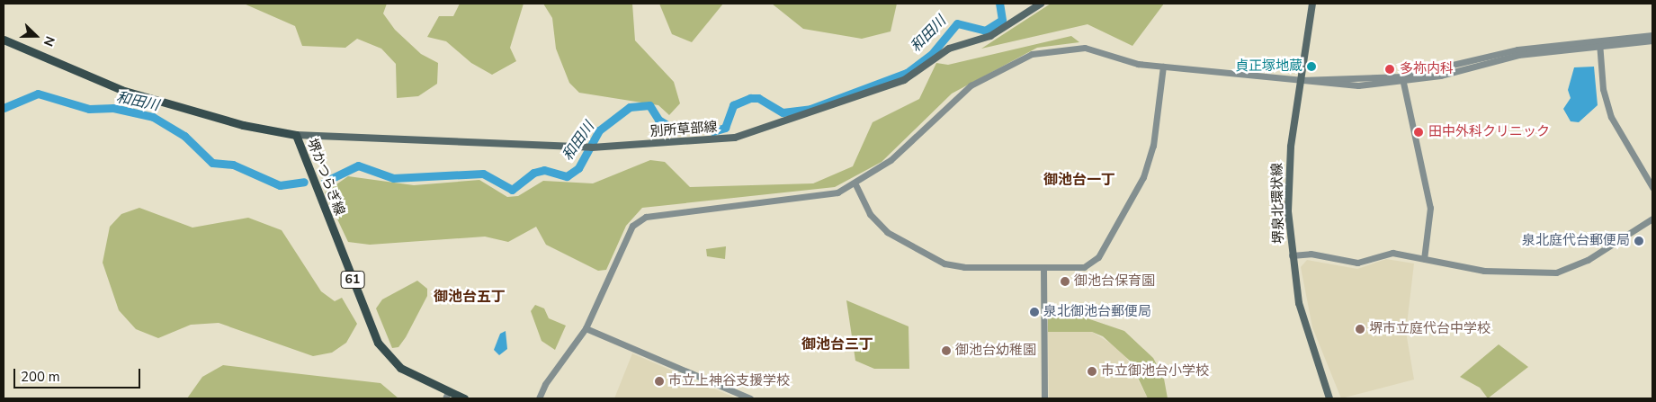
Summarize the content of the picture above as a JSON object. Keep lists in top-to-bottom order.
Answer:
{
  "streets": {
    "main road": [
      "別所草部線",
      "堺かつらぎ線",
      "堺泉北環状線",
      "61"
    ]
  },
  "crossings": [
    ["別所草部線", "堺かつらぎ線"]
  ],
  "districts": ["御池台一丁", "御池台五丁", "御池台三丁"],
  "water": ["和田川"],
  "places": [
    "貞正塚地蔵",
    "多祢内科",
    "田中外科クリニック",
    "泉北庭代台郵便局",
    "御池台保育園",
    "泉北御池台郵便局",
    "堺市立庭代台中学校",
    "御池台幼稚園",
    "市立御池台小学校",
    "市立上神谷支援学校"
  ],
  "scale_bar": "200 m",
  "north": "right"
}
